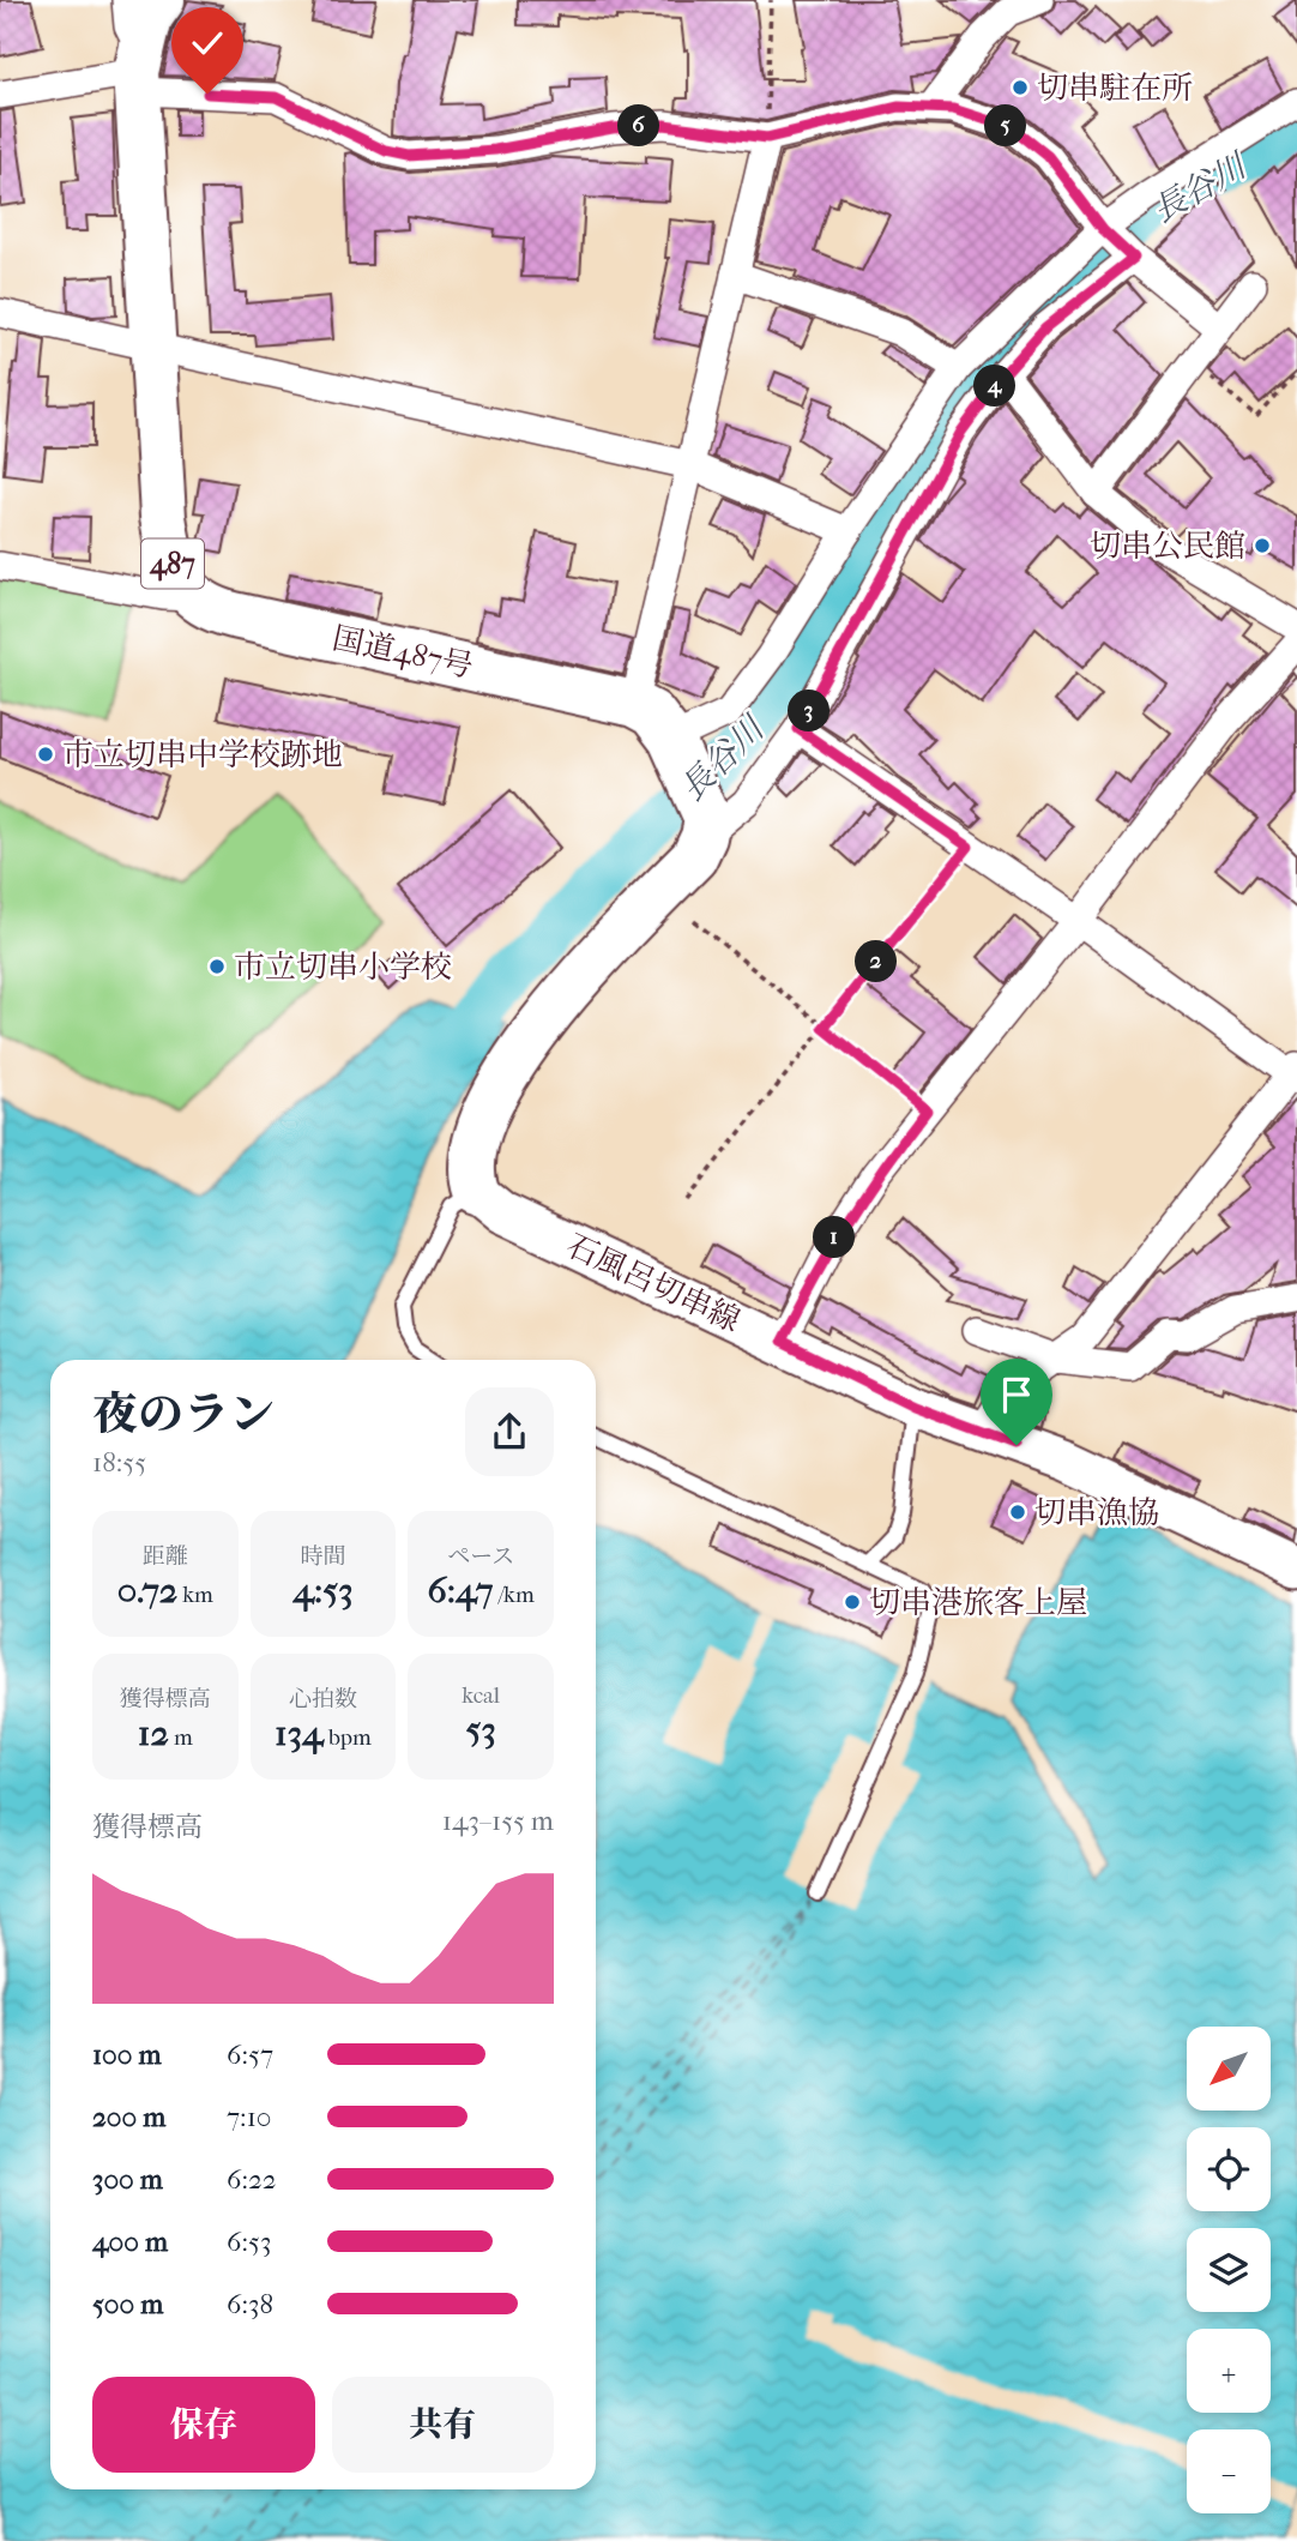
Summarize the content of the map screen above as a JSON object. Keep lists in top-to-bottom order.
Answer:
{
  "streets": {
    "highway": ["487", "国道487号"],
    "main road": ["石風呂切串線"]
  },
  "crossings": [
    ["487", "国道487号"]
  ],
  "water": ["長谷川"],
  "places": [
    "切串駐在所",
    "切串公民館",
    "市立切串中学校跡地",
    "市立切串小学校",
    "切串漁協",
    "切串港旅客上屋"
  ],
  "north": "bottom left",
  "page": {
    "pins": [
      "5",
      "6",
      "4",
      "3",
      "2",
      "1"
    ],
    "heading": ["夜のラン", "18:55"],
    "stats": [
      ["距離", "0.72 km"],
      ["時間", "4:53"],
      ["ペース", "6:47 /km"],
      ["獲得標高", "12 m"],
      ["心拍数", "134 bpm"],
      ["kcal", "53"]
    ],
    "chart": ["獲得標高", "143–155 m"],
    "list": [
      {
        "name": "100 m",
        "note": "6:57"
      },
      {
        "name": "200 m",
        "note": "7:10"
      },
      {
        "name": "300 m",
        "note": "6:22"
      },
      {
        "name": "400 m",
        "note": "6:53"
      },
      {
        "name": "500 m",
        "note": "6:38"
      }
    ],
    "map_buttons": ["+", "−"],
    "buttons": ["保存", "共有"]
  }
}
